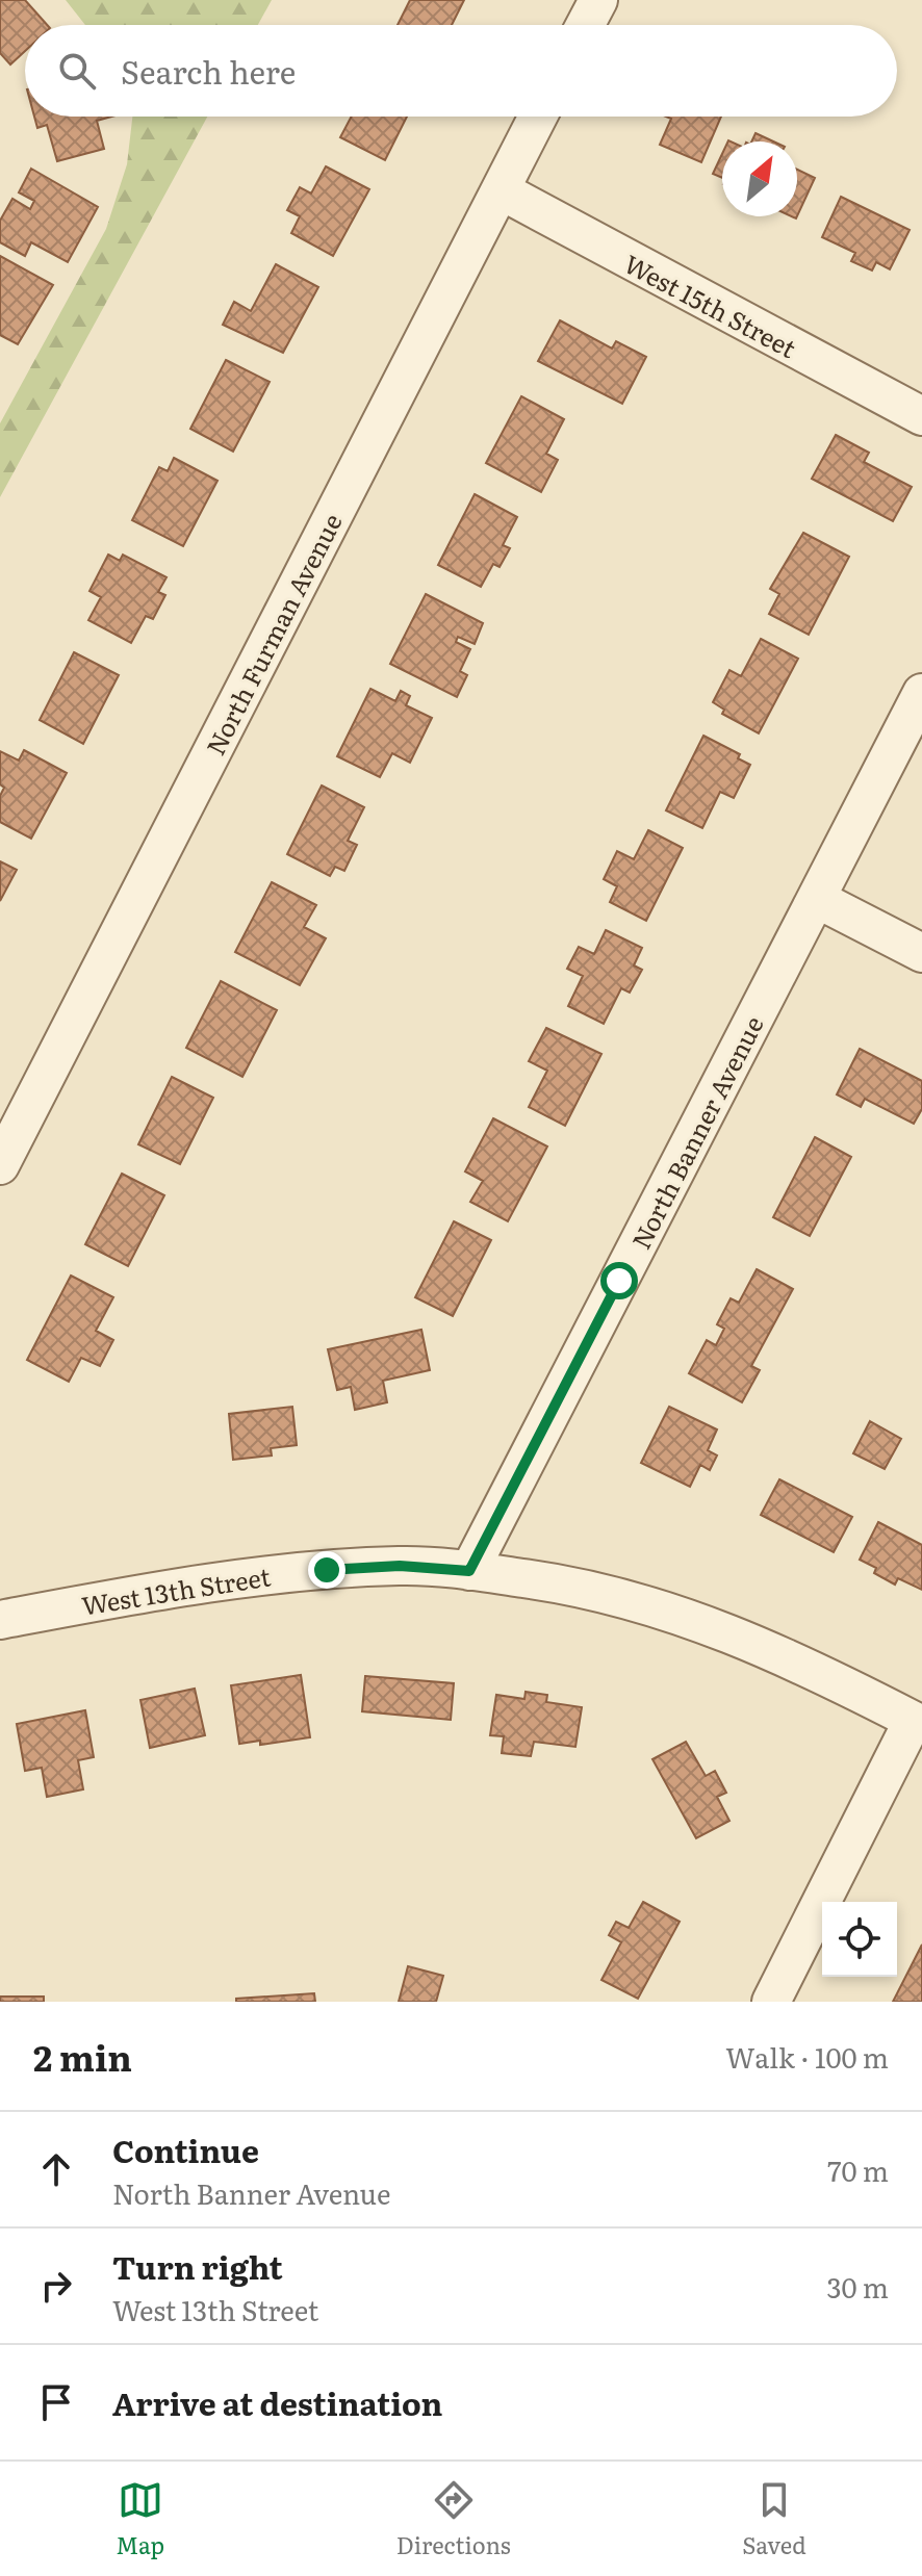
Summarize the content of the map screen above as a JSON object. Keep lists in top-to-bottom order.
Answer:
{
  "streets": {
    "street": [
      "West 15th Street",
      "North Furman Avenue",
      "North Banner Avenue",
      "West 13th Street"
    ]
  },
  "crossings": [
    ["West 15th Street", "North Furman Avenue"],
    ["North Banner Avenue", "West 13th Street"]
  ],
  "north": "top right",
  "page": {
    "search": "Search here",
    "heading": ["2 min", "Walk · 100 m"],
    "list": [
      ["Continue", "North Banner Avenue", "70 m"],
      ["Turn right", "West 13th Street", "30 m"],
      "Arrive at destination"
    ],
    "nav": ["Map", "Directions", "Saved"]
  }
}
